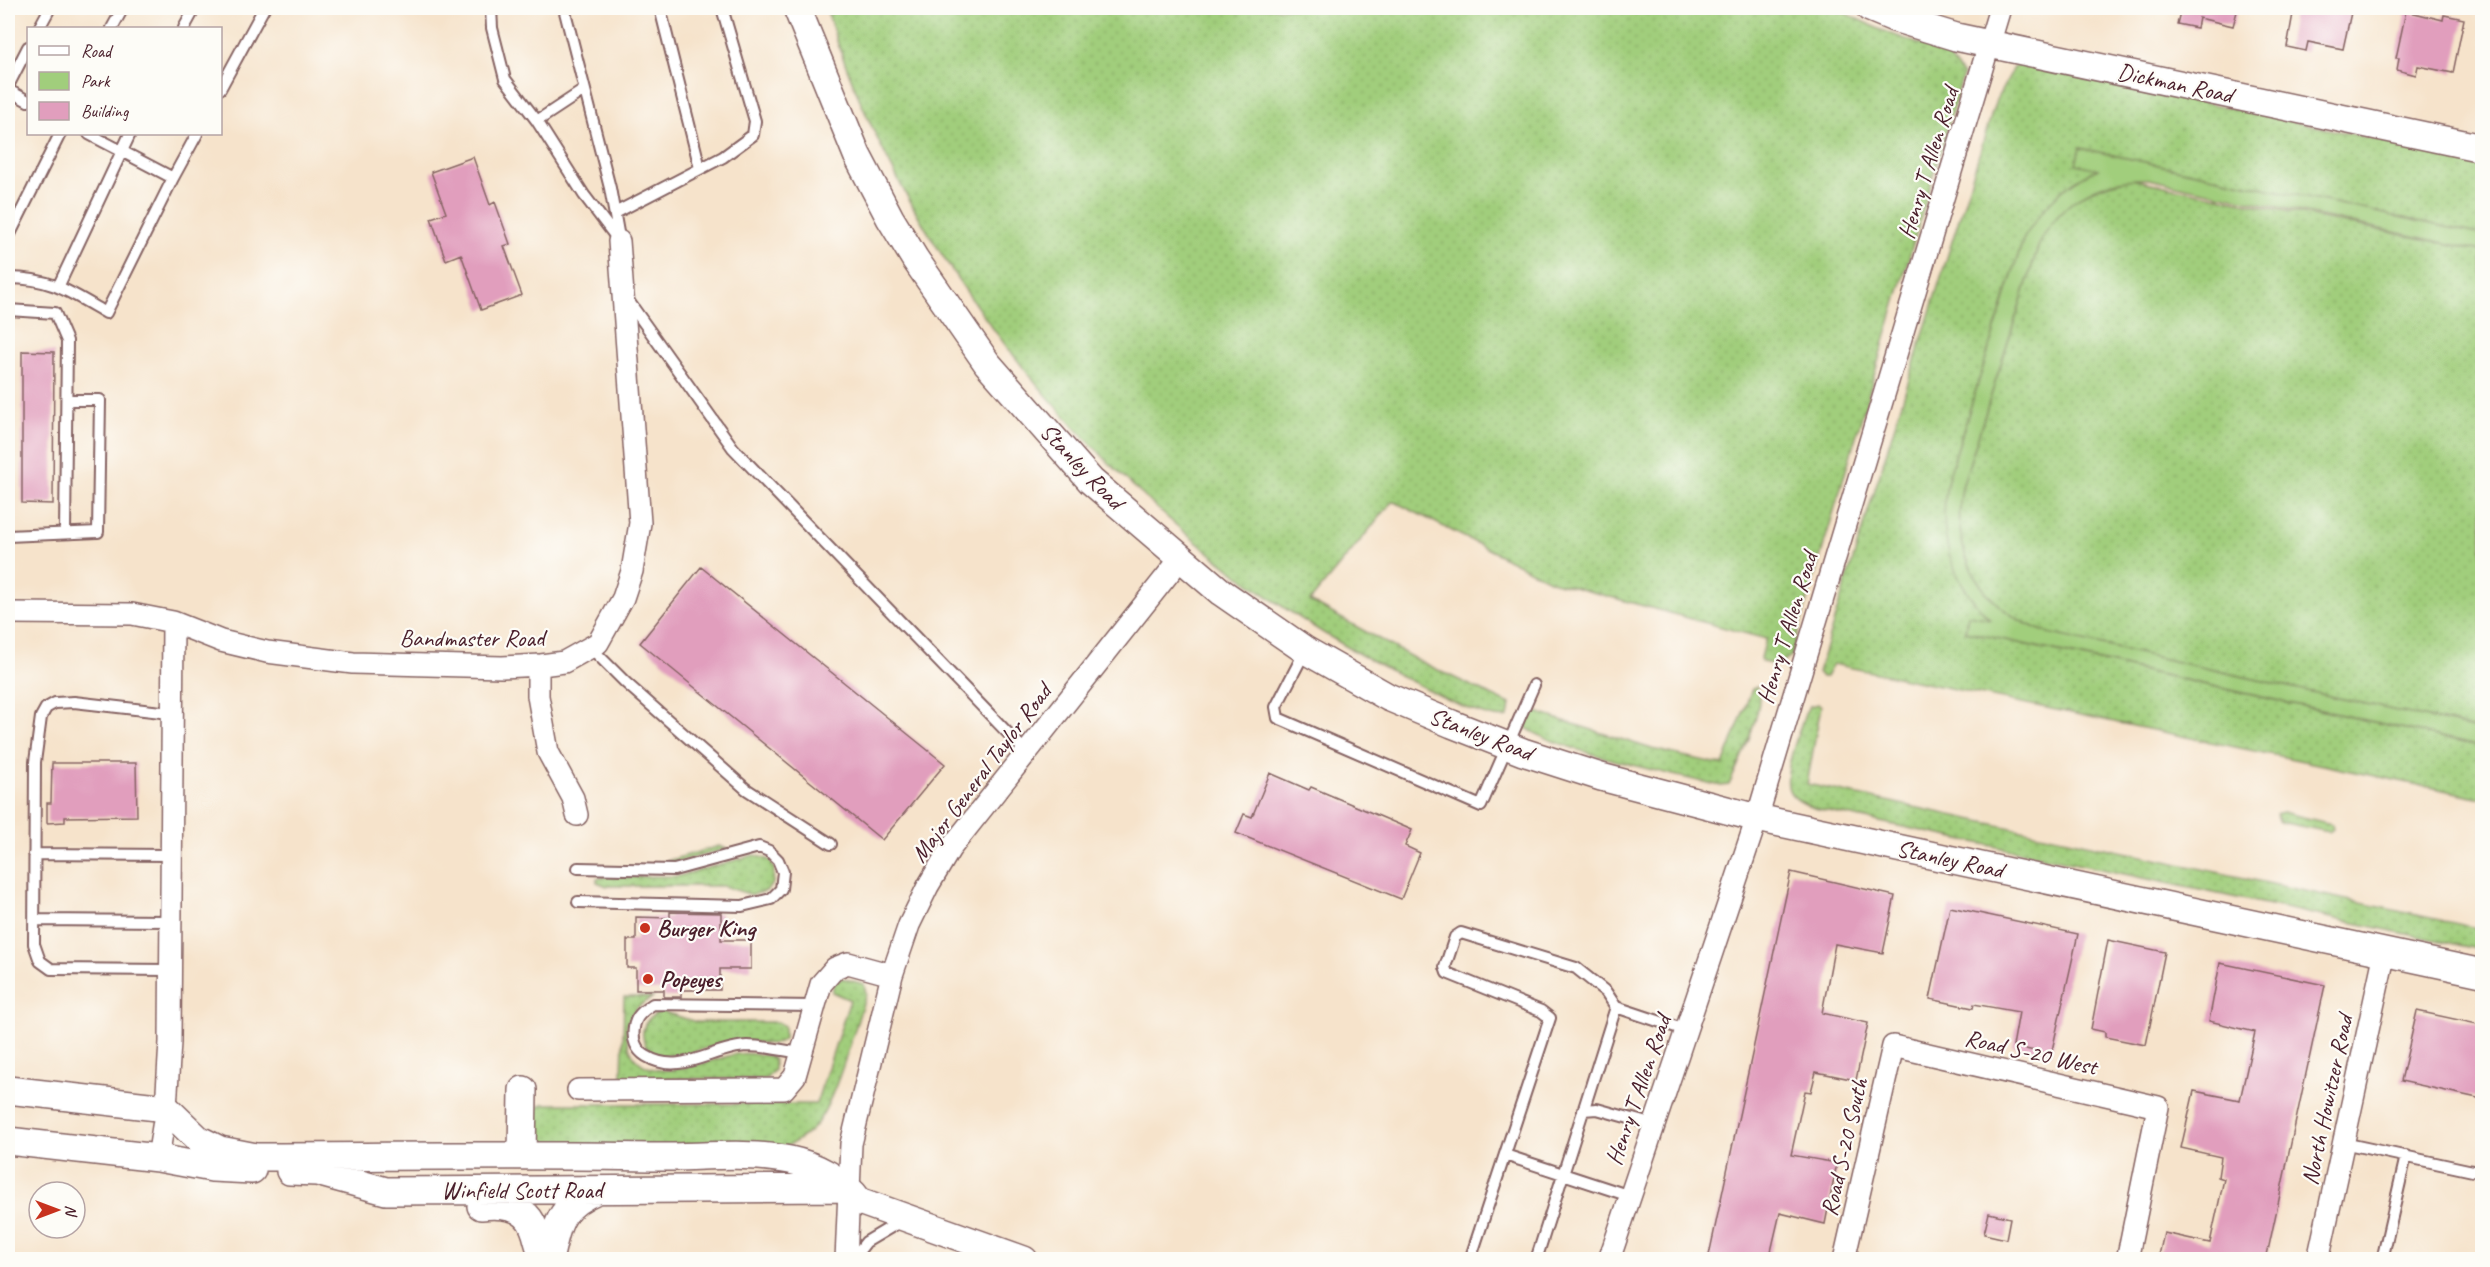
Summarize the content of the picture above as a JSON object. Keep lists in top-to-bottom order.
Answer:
{
  "streets": {
    "street": [
      "Dickman Road",
      "Henry T Allen Road",
      "Stanley Road",
      "Bandmaster Road",
      "Major General Taylor Road",
      "Road S-20 West",
      "North Howitzer Road",
      "Road S-20 South",
      "Winfield Scott Road"
    ]
  },
  "crossings": [
    ["Dickman Road", "Henry T Allen Road"],
    ["Henry T Allen Road", "Stanley Road"],
    ["Stanley Road", "Major General Taylor Road"],
    ["Stanley Road", "North Howitzer Road"],
    ["Major General Taylor Road", "Winfield Scott Road"],
    ["Road S-20 West", "Road S-20 South"]
  ],
  "places": ["Burger King", "Popeyes"],
  "legend": ["Road", "Park", "Building"],
  "north": "right"
}
